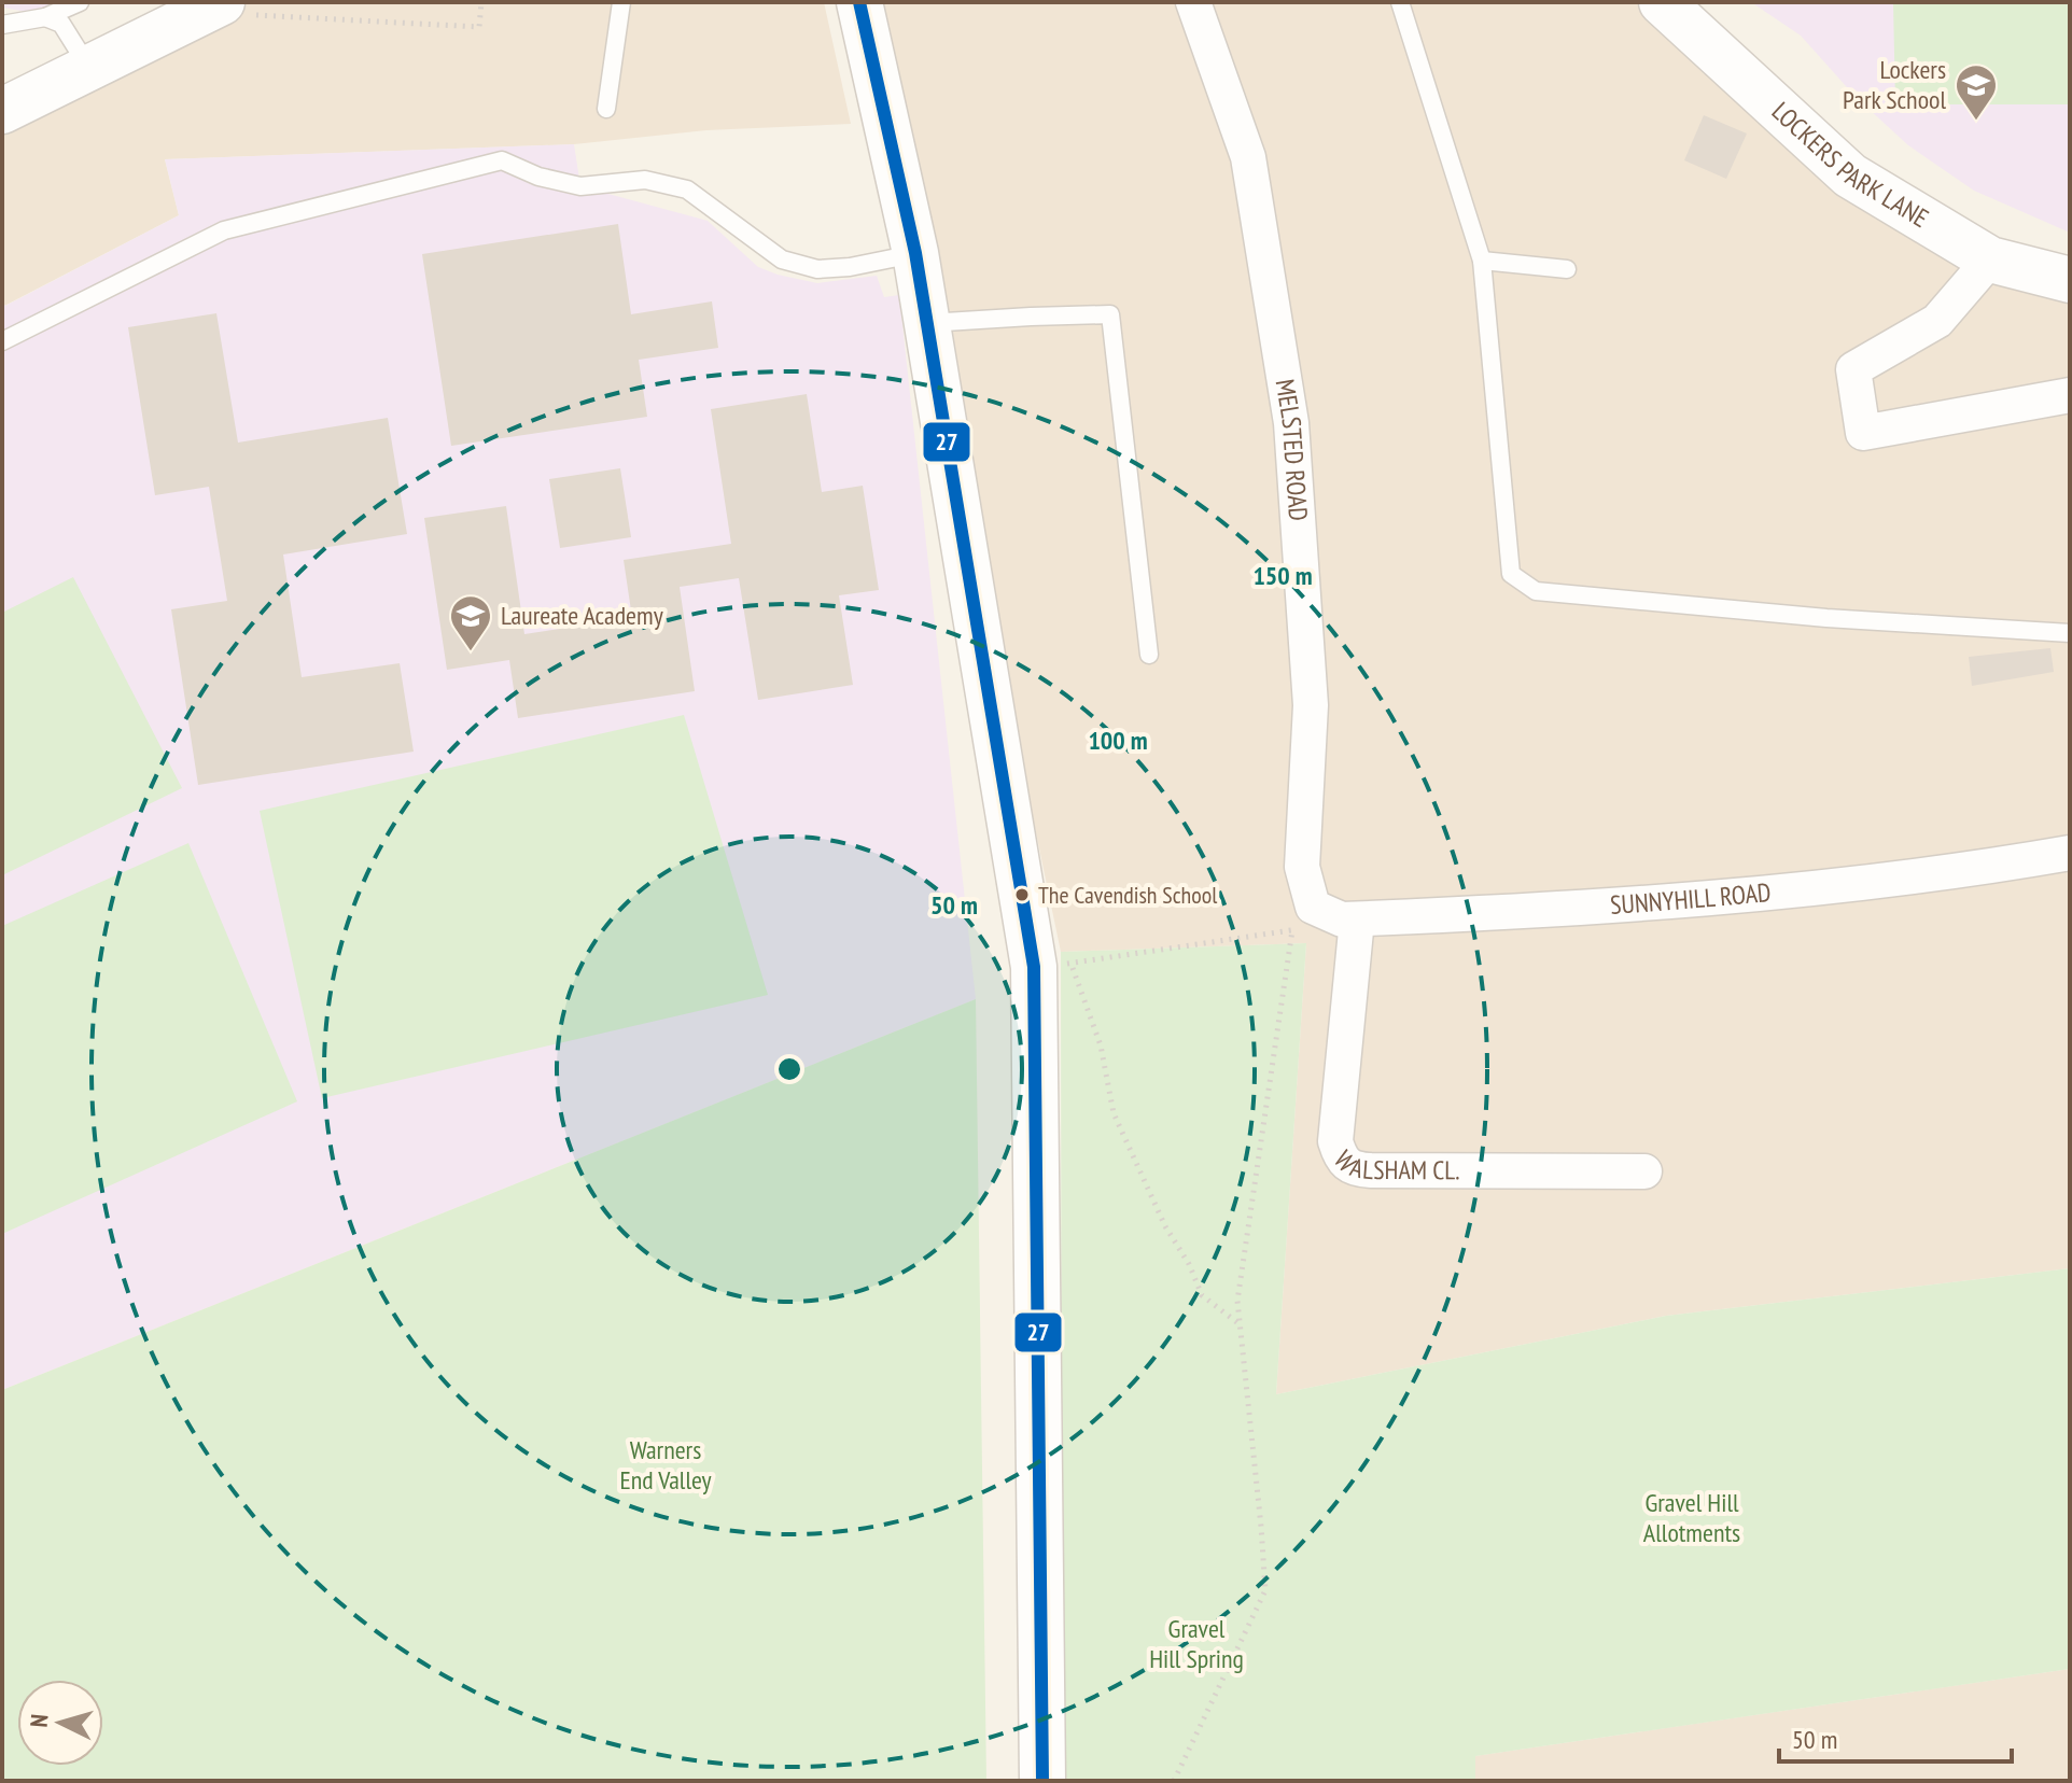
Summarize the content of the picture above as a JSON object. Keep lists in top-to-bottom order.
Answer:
{
  "streets": {
    "street": [
      "LOCKERS PARK LANE",
      "MELSTED ROAD",
      "SUNNYHILL ROAD",
      "WALSHAM CL."
    ]
  },
  "crossings": [
    ["MELSTED ROAD", "SUNNYHILL ROAD"],
    ["SUNNYHILL ROAD", "WALSHAM CL."]
  ],
  "parks": ["Warners End Valley", "Gravel Hill Allotments", "Gravel Hill Spring"],
  "places": {
    "school or university": ["Lockers Park School", "Laureate Academy"],
    "other": ["The Cavendish School"]
  },
  "lines": ["transit line 27"],
  "scale_bar": "50 m",
  "north": "left",
  "rings": ["150 m", "100 m", "50 m"]
}
